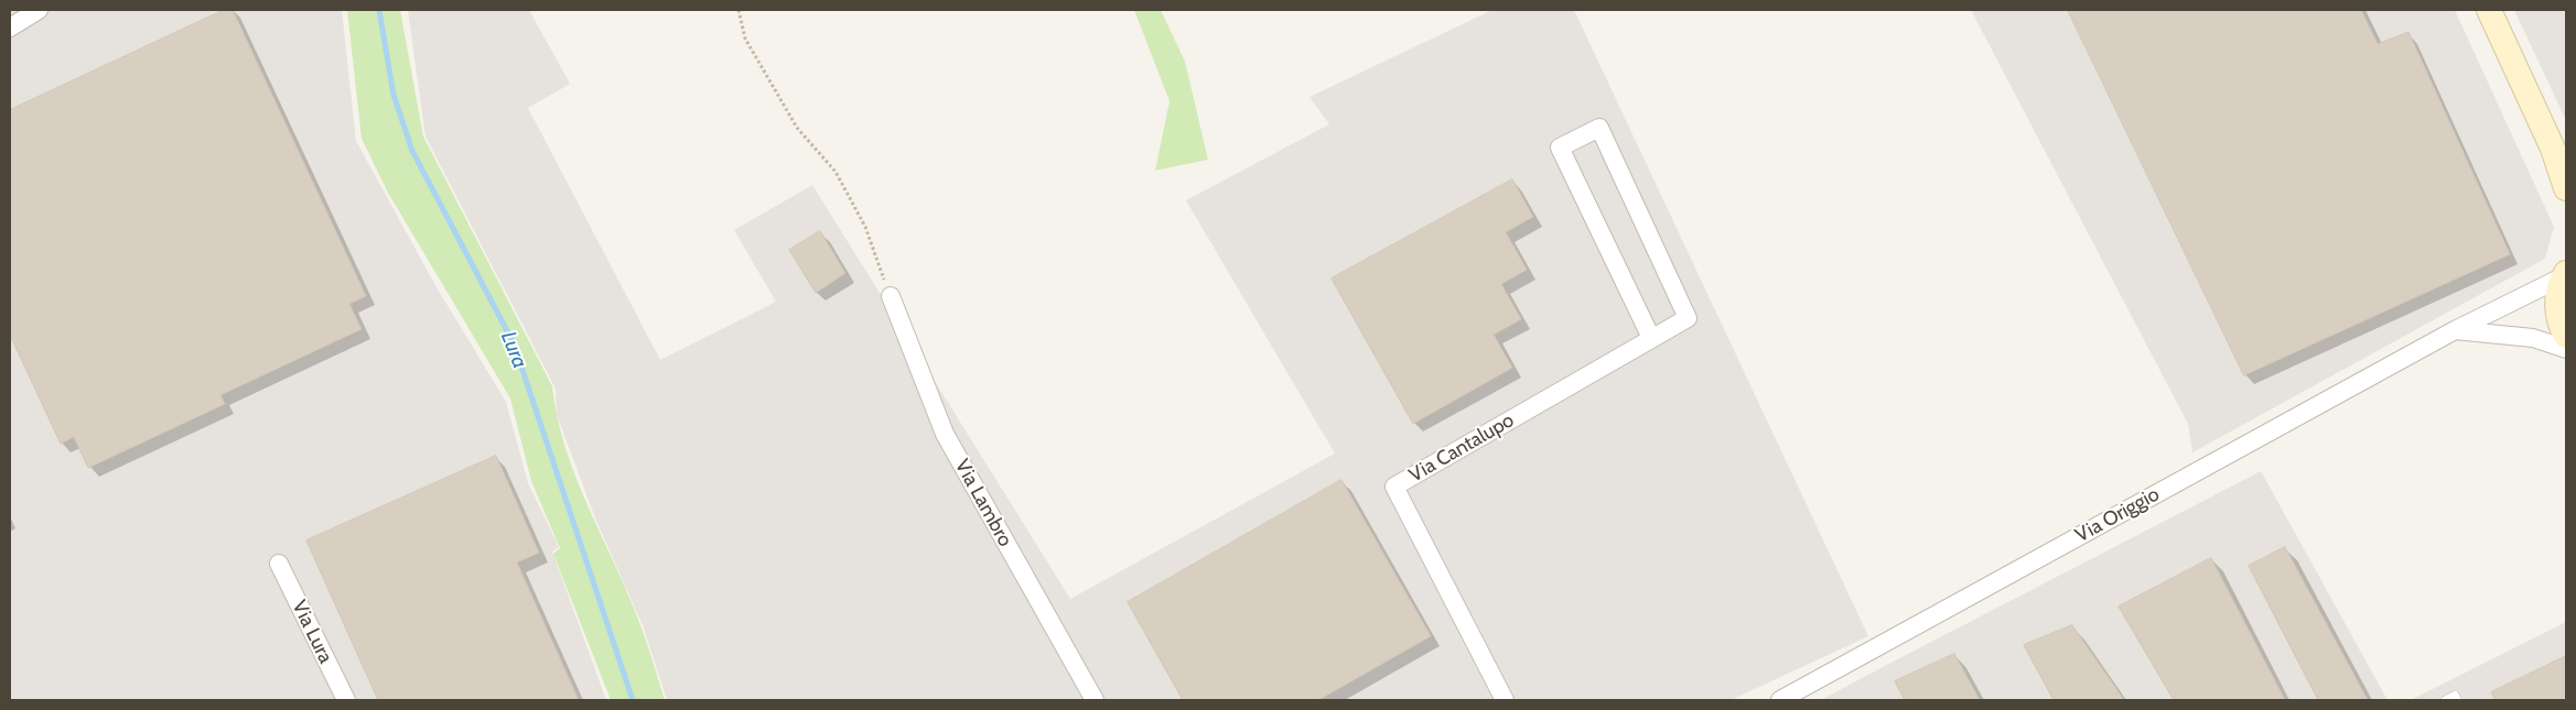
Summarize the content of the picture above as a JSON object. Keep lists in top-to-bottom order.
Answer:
{
  "streets": {
    "street": [
      "Via Cantalupo",
      "Via Lambro",
      "Via Origgio",
      "Via Lura"
    ]
  },
  "water": ["Lura"]
}
